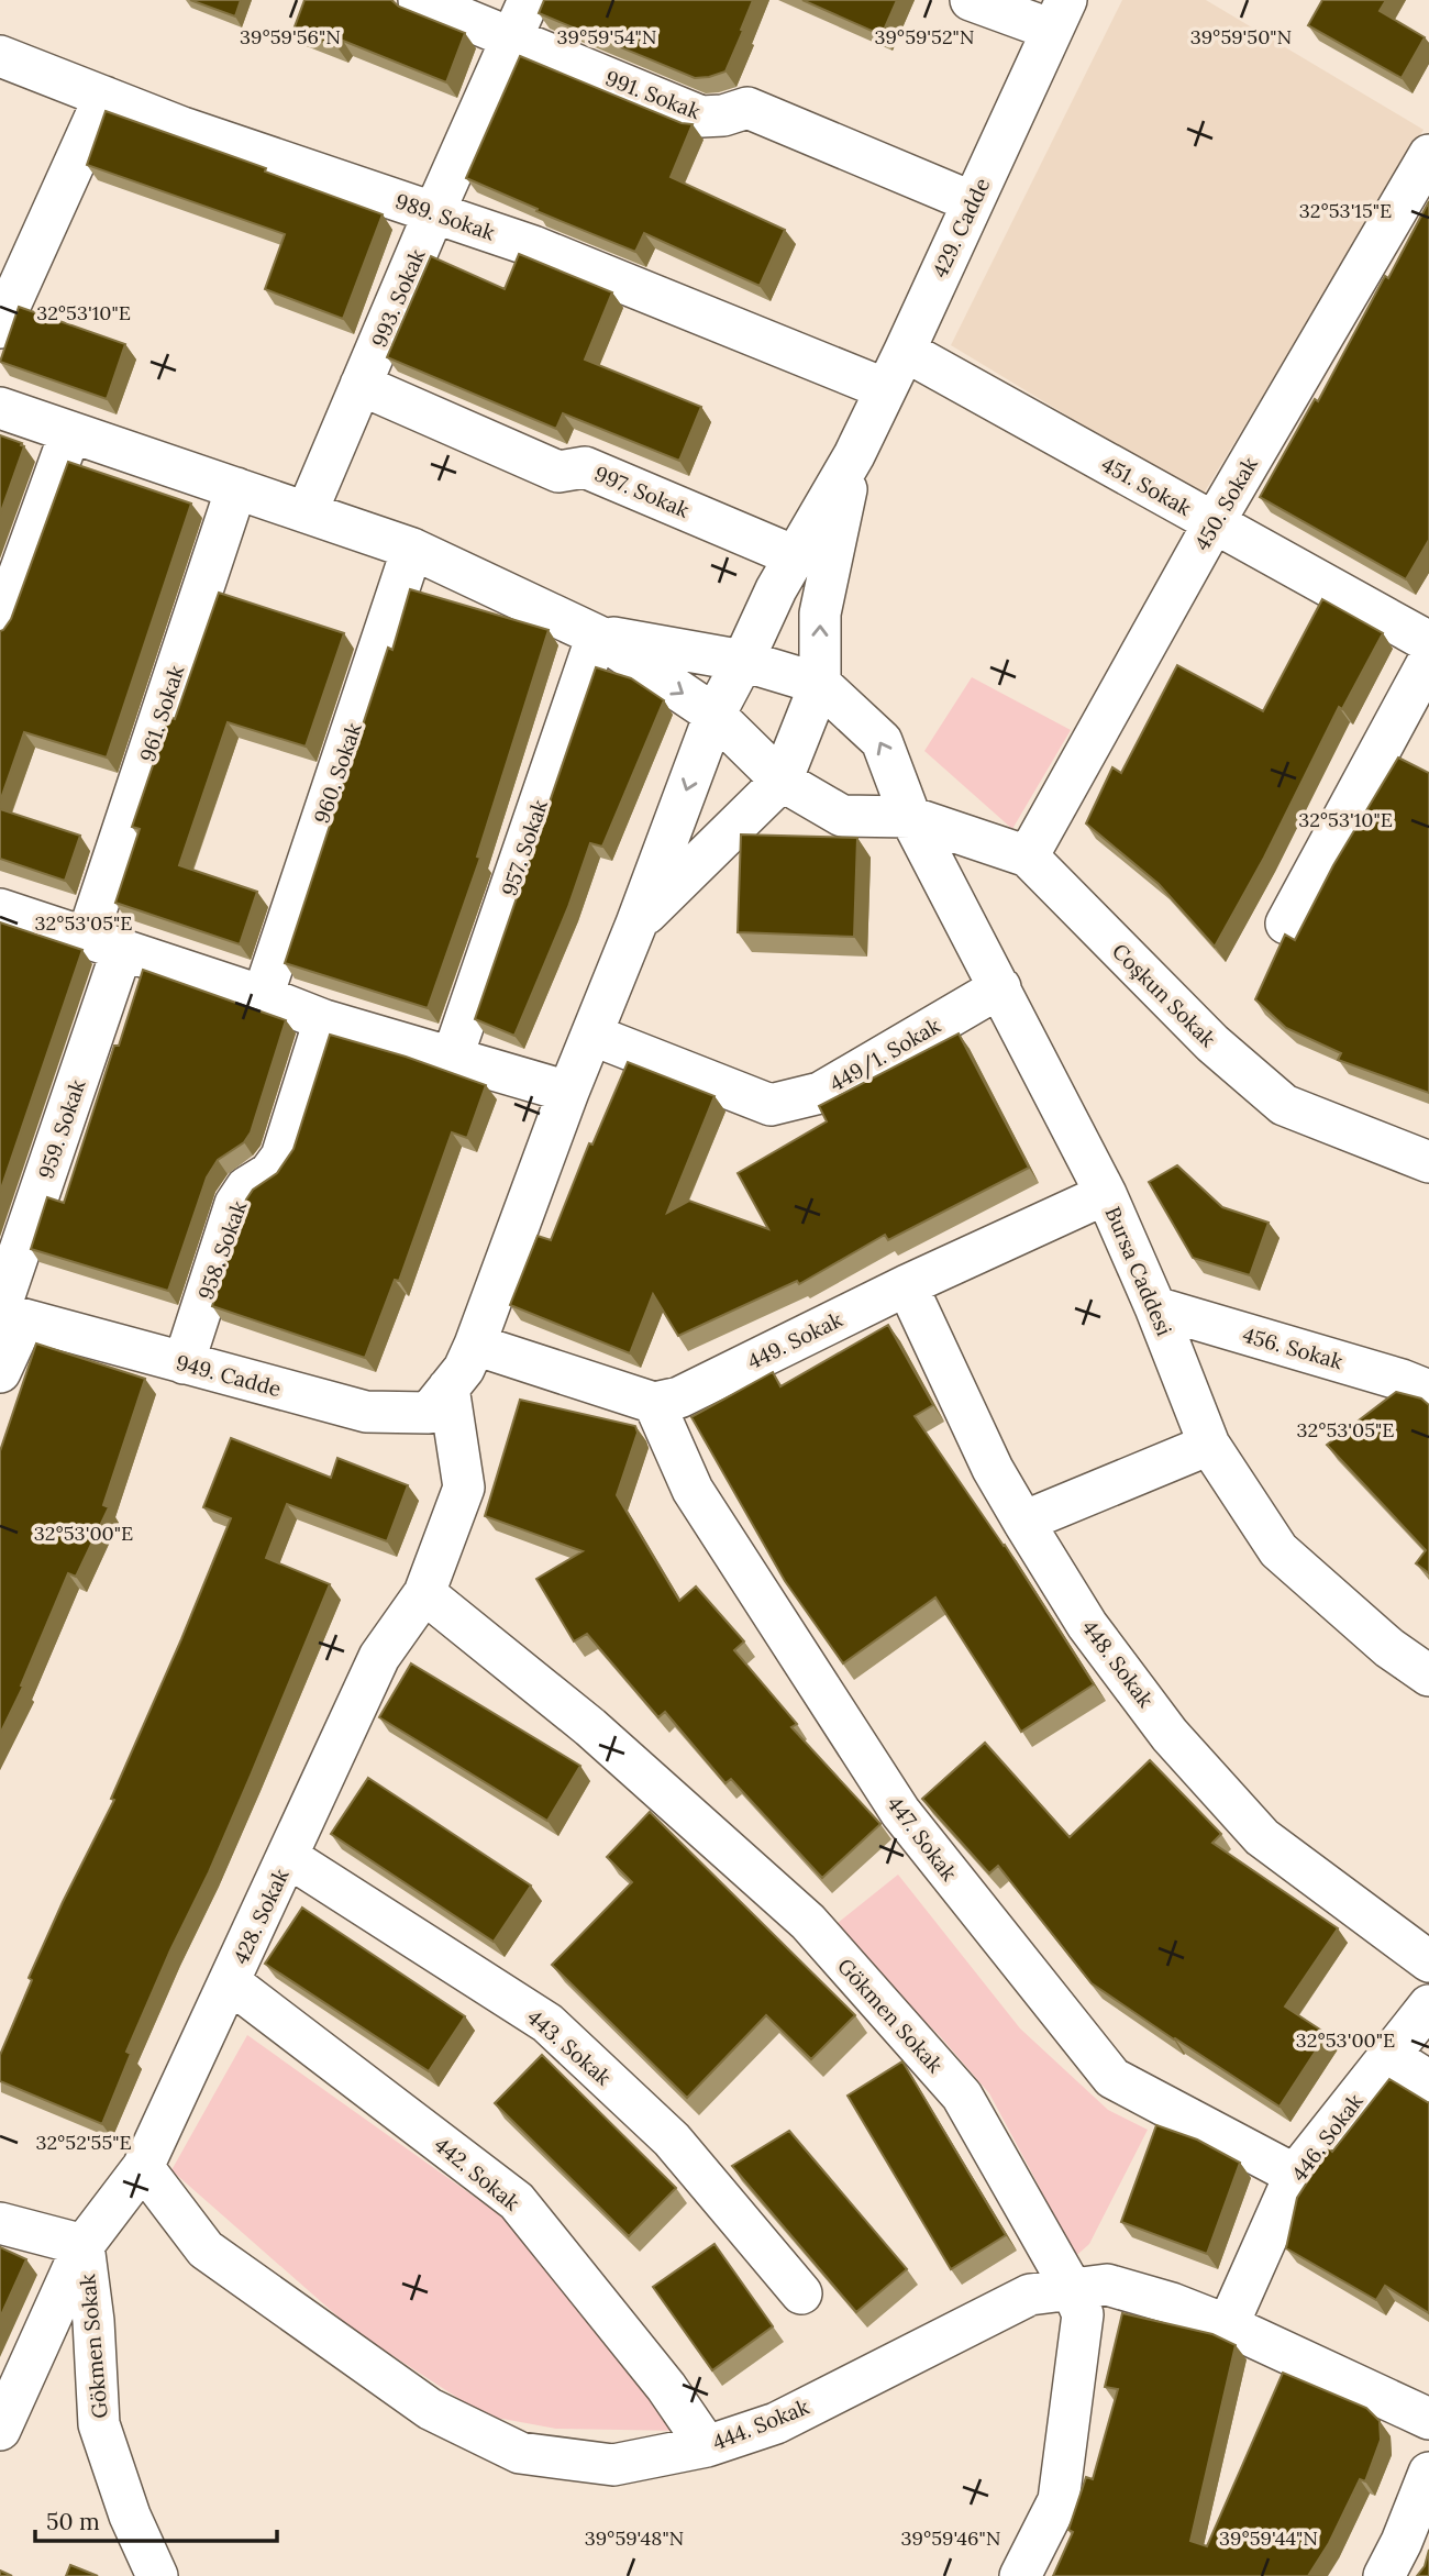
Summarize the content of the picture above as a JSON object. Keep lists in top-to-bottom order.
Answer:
{
  "streets": {
    "street": [
      "991. Sokak",
      "989. Sokak",
      "429. Cadde",
      "993. Sokak",
      "451. Sokak",
      "997. Sokak",
      "450. Sokak",
      "961. Sokak",
      "960. Sokak",
      "957. Sokak",
      "Coşkun Sokak",
      "449/1. Sokak",
      "959. Sokak",
      "958. Sokak",
      "Bursa Caddesi",
      "449. Sokak",
      "456. Sokak",
      "949. Cadde",
      "448. Sokak",
      "447. Sokak",
      "428. Sokak",
      "Gökmen Sokak",
      "443. Sokak",
      "446. Sokak",
      "442. Sokak",
      "444. Sokak"
    ]
  },
  "crossings": [
    ["991. Sokak", "429. Cadde"],
    ["991. Sokak", "993. Sokak"],
    ["989. Sokak", "429. Cadde"],
    ["989. Sokak", "993. Sokak"],
    ["429. Cadde", "451. Sokak"],
    ["993. Sokak", "997. Sokak"],
    ["451. Sokak", "450. Sokak"],
    ["450. Sokak", "Coşkun Sokak"],
    ["961. Sokak", "959. Sokak"],
    ["957. Sokak", "Coşkun Sokak"],
    ["Coşkun Sokak", "Bursa Caddesi"],
    ["449/1. Sokak", "Bursa Caddesi"],
    ["959. Sokak", "949. Cadde"],
    ["958. Sokak", "949. Cadde"],
    ["Bursa Caddesi", "449. Sokak"],
    ["Bursa Caddesi", "456. Sokak"],
    ["449. Sokak", "448. Sokak"],
    ["449. Sokak", "447. Sokak"],
    ["949. Cadde", "428. Sokak"],
    ["447. Sokak", "446. Sokak"],
    ["428. Sokak", "Gökmen Sokak"],
    ["428. Sokak", "443. Sokak"],
    ["428. Sokak", "442. Sokak"],
    ["428. Sokak", "444. Sokak"],
    ["Gökmen Sokak", "444. Sokak"],
    ["446. Sokak", "444. Sokak"],
    ["442. Sokak", "444. Sokak"]
  ],
  "scale_bar": "50 m",
  "coordinates": [
    "39°59'56\"N",
    "39°59'54\"N",
    "39°59'52\"N",
    "39°59'50\"N",
    "32°53'15\"E",
    "32°53'10\"E",
    "32°53'05\"E",
    "32°53'00\"E",
    "32°52'55\"E",
    "39°59'48\"N",
    "39°59'46\"N",
    "39°59'44\"N"
  ]
}
